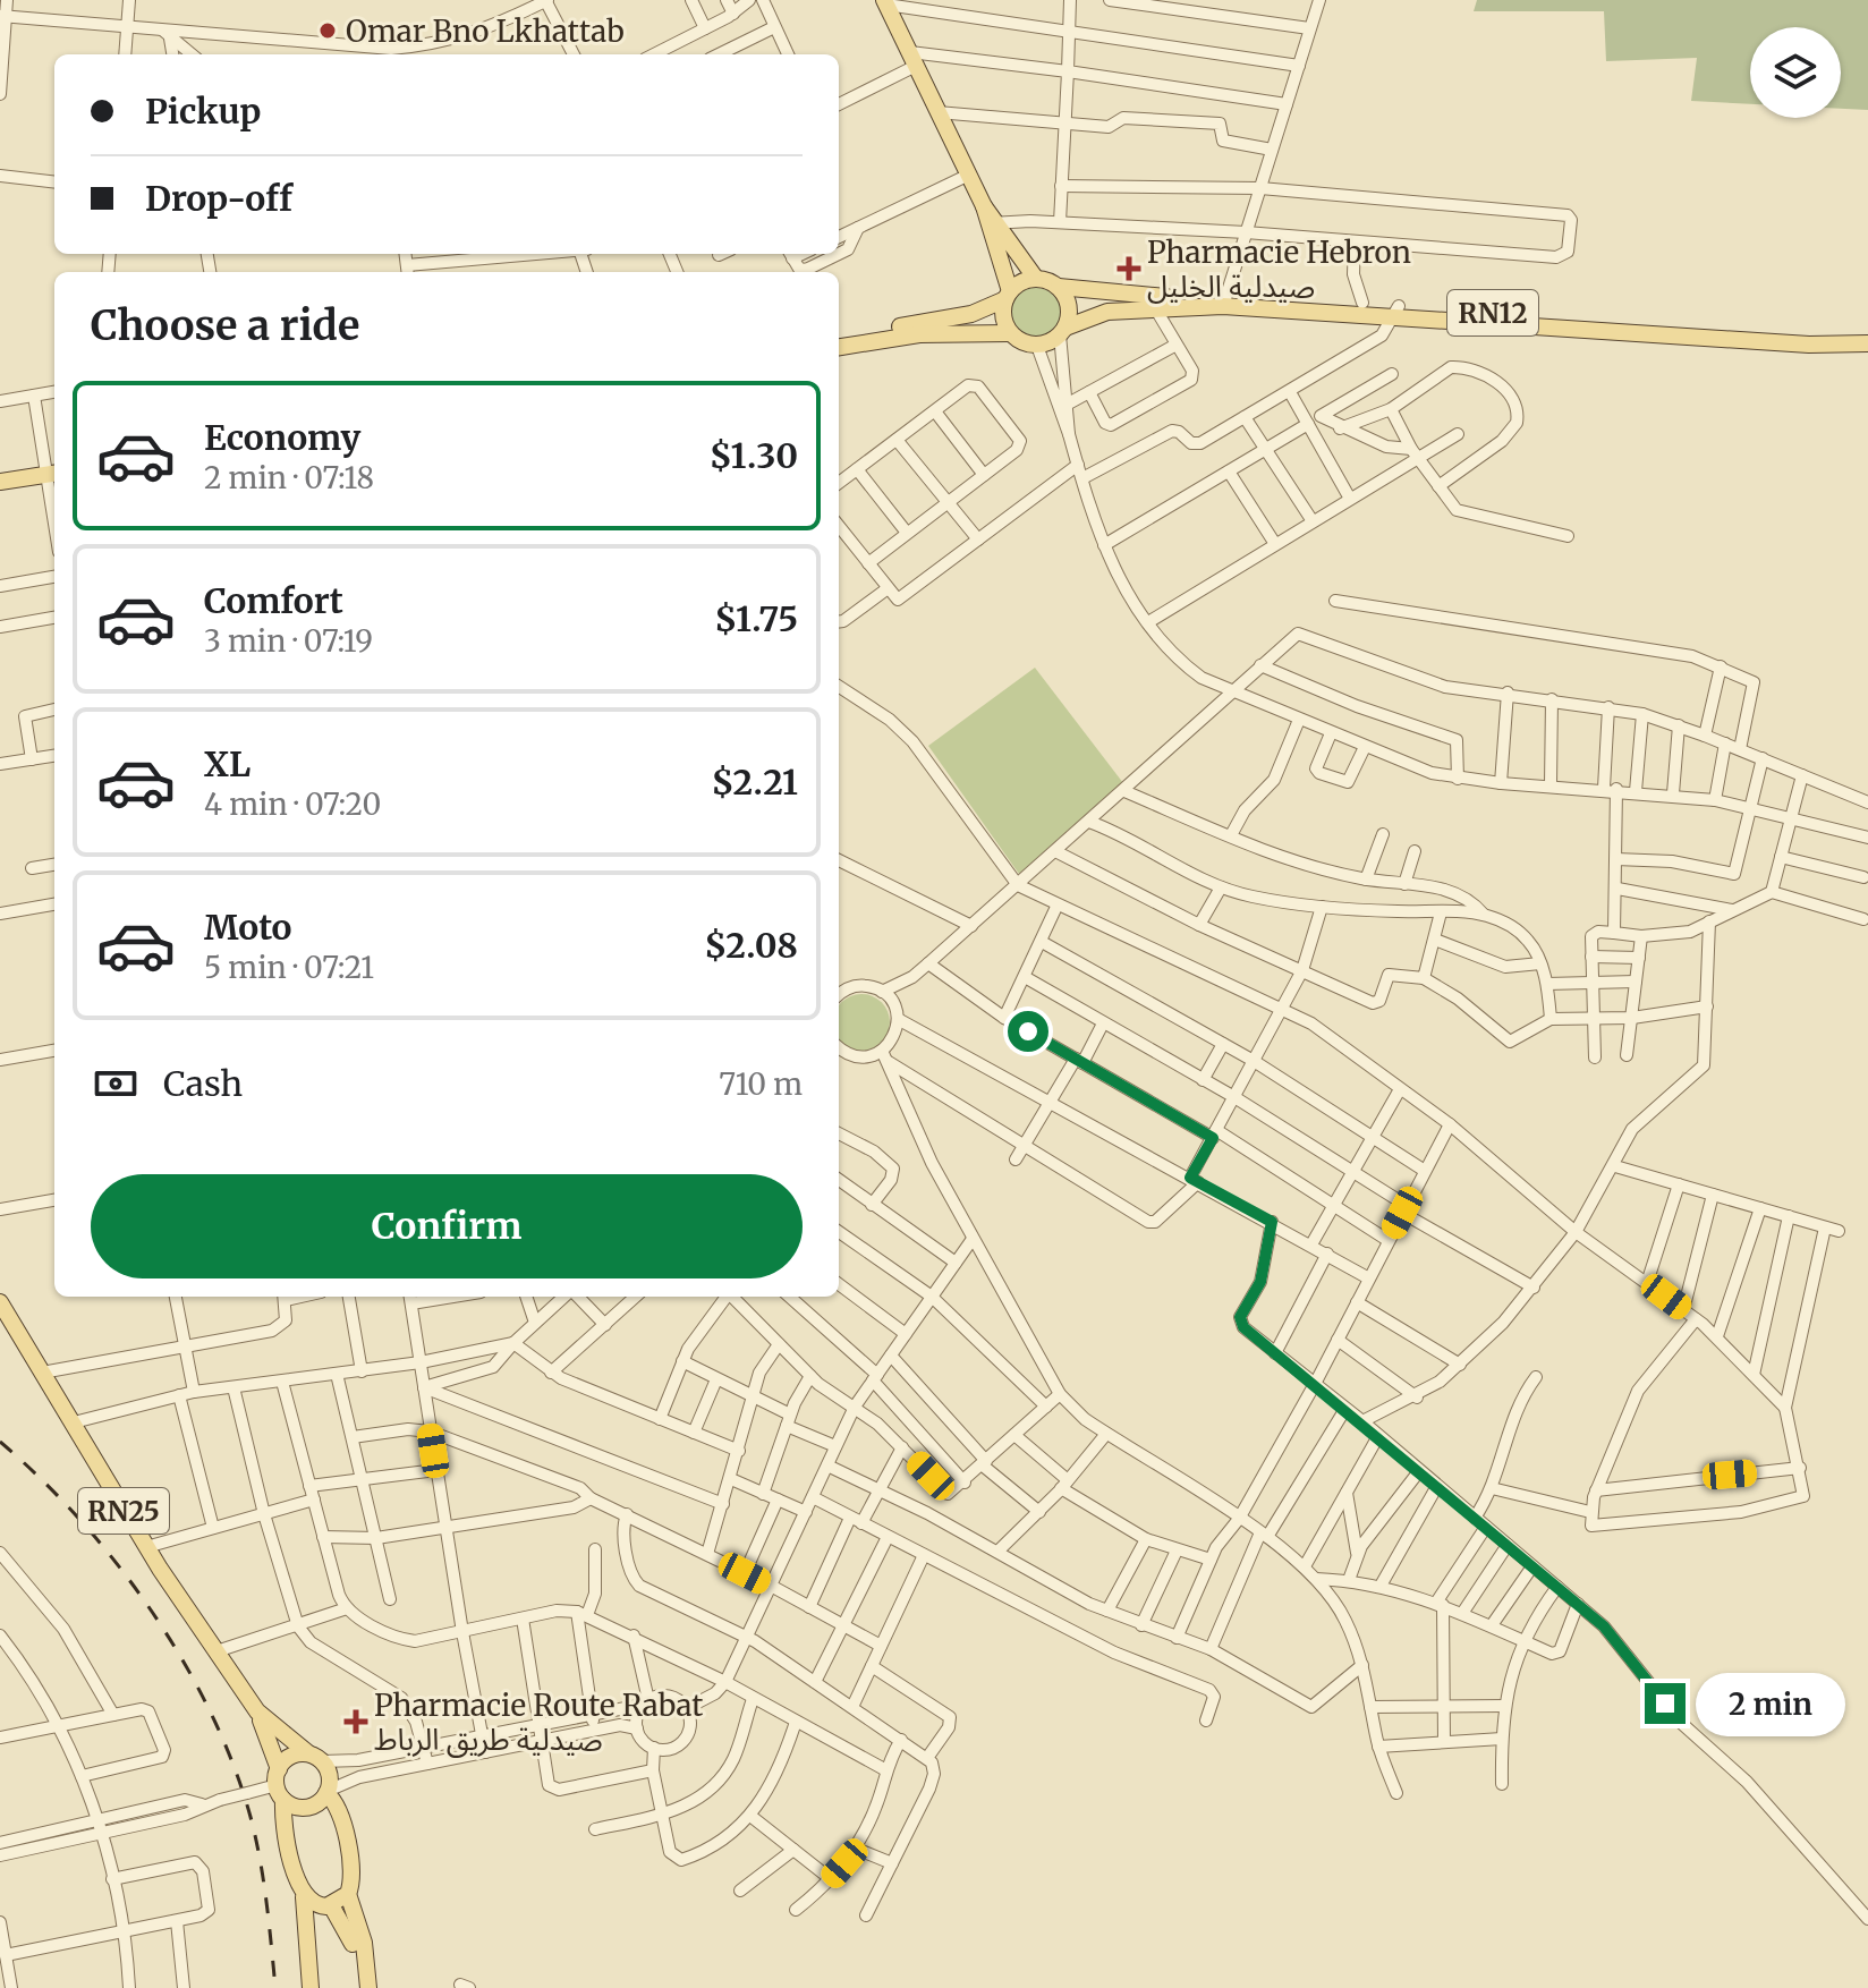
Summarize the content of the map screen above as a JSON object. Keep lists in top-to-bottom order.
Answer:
{
  "streets": {
    "main road": ["RN12", "RN25"]
  },
  "places": {
    "other": ["Omar Bno Lkhattab"],
    "health": ["Pharmacie Hebron صيدلية الخليل", "Pharmacie Route Rabat صيدلية طريق الرباط"]
  },
  "page": {
    "banner": ["Pickup", "Drop-off"],
    "heading": "Choose a ride",
    "list": [
      {
        "name": "Economy",
        "note": "2 min · 07:18",
        "value": "$1.30"
      },
      {
        "name": "Comfort",
        "note": "3 min · 07:19",
        "value": "$1.75"
      },
      {
        "name": "XL",
        "note": "4 min · 07:20",
        "value": "$2.21"
      },
      {
        "name": "Moto",
        "note": "5 min · 07:21",
        "value": "$2.08"
      }
    ],
    "pay": ["Cash", "710 m"],
    "buttons": "Confirm",
    "bubble": "2 min"
  }
}
